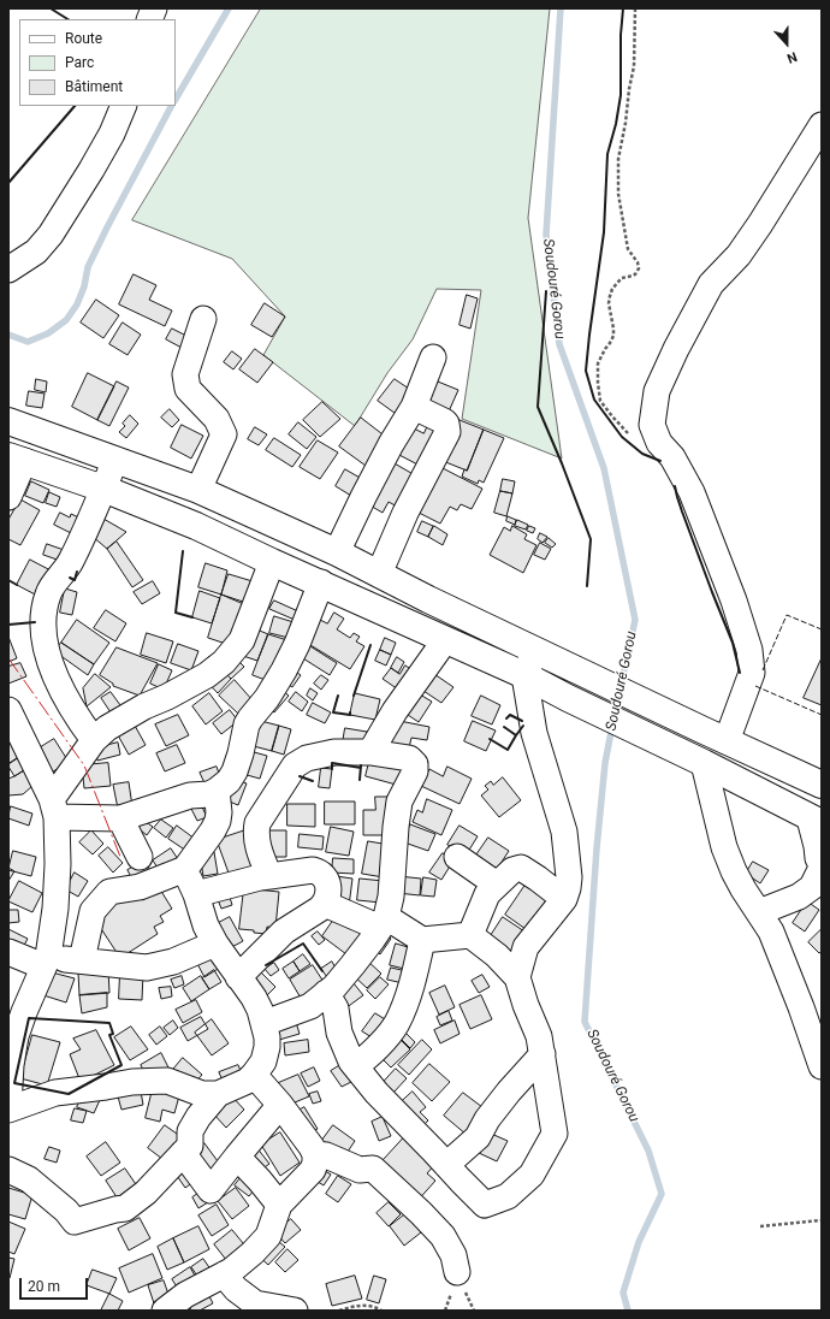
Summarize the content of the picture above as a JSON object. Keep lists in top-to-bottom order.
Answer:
{
  "water": ["Soudouré Gorou"],
  "legend": ["Route", "Parc", "Bâtiment"],
  "scale_bar": "20 m",
  "north": "bottom"
}
